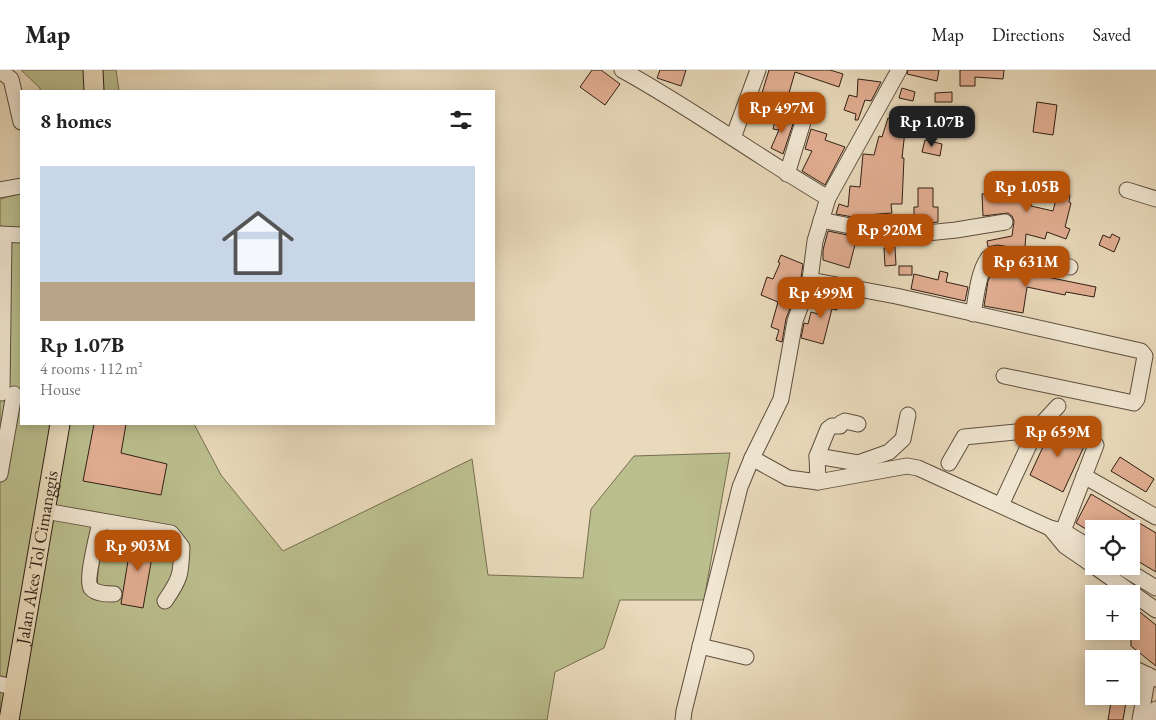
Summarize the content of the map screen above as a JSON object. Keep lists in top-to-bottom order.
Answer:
{
  "streets": {
    "main road": ["Jalan Akes Tol Cimanggis"]
  },
  "page": {
    "header": "Map",
    "nav": ["Map", "Directions", "Saved"],
    "heading": "8 homes",
    "price": [
      "Rp 497M",
      "Rp 1.07B",
      "Rp 1.05B",
      "Rp 920M",
      "Rp 631M",
      "Rp 499M",
      "Rp 659M",
      "Rp 903M"
    ],
    "list": [
      {
        "name": "Rp 1.07B",
        "note": "4 rooms · 112 m² · House"
      }
    ],
    "map_buttons": ["+", "−"]
  }
}
